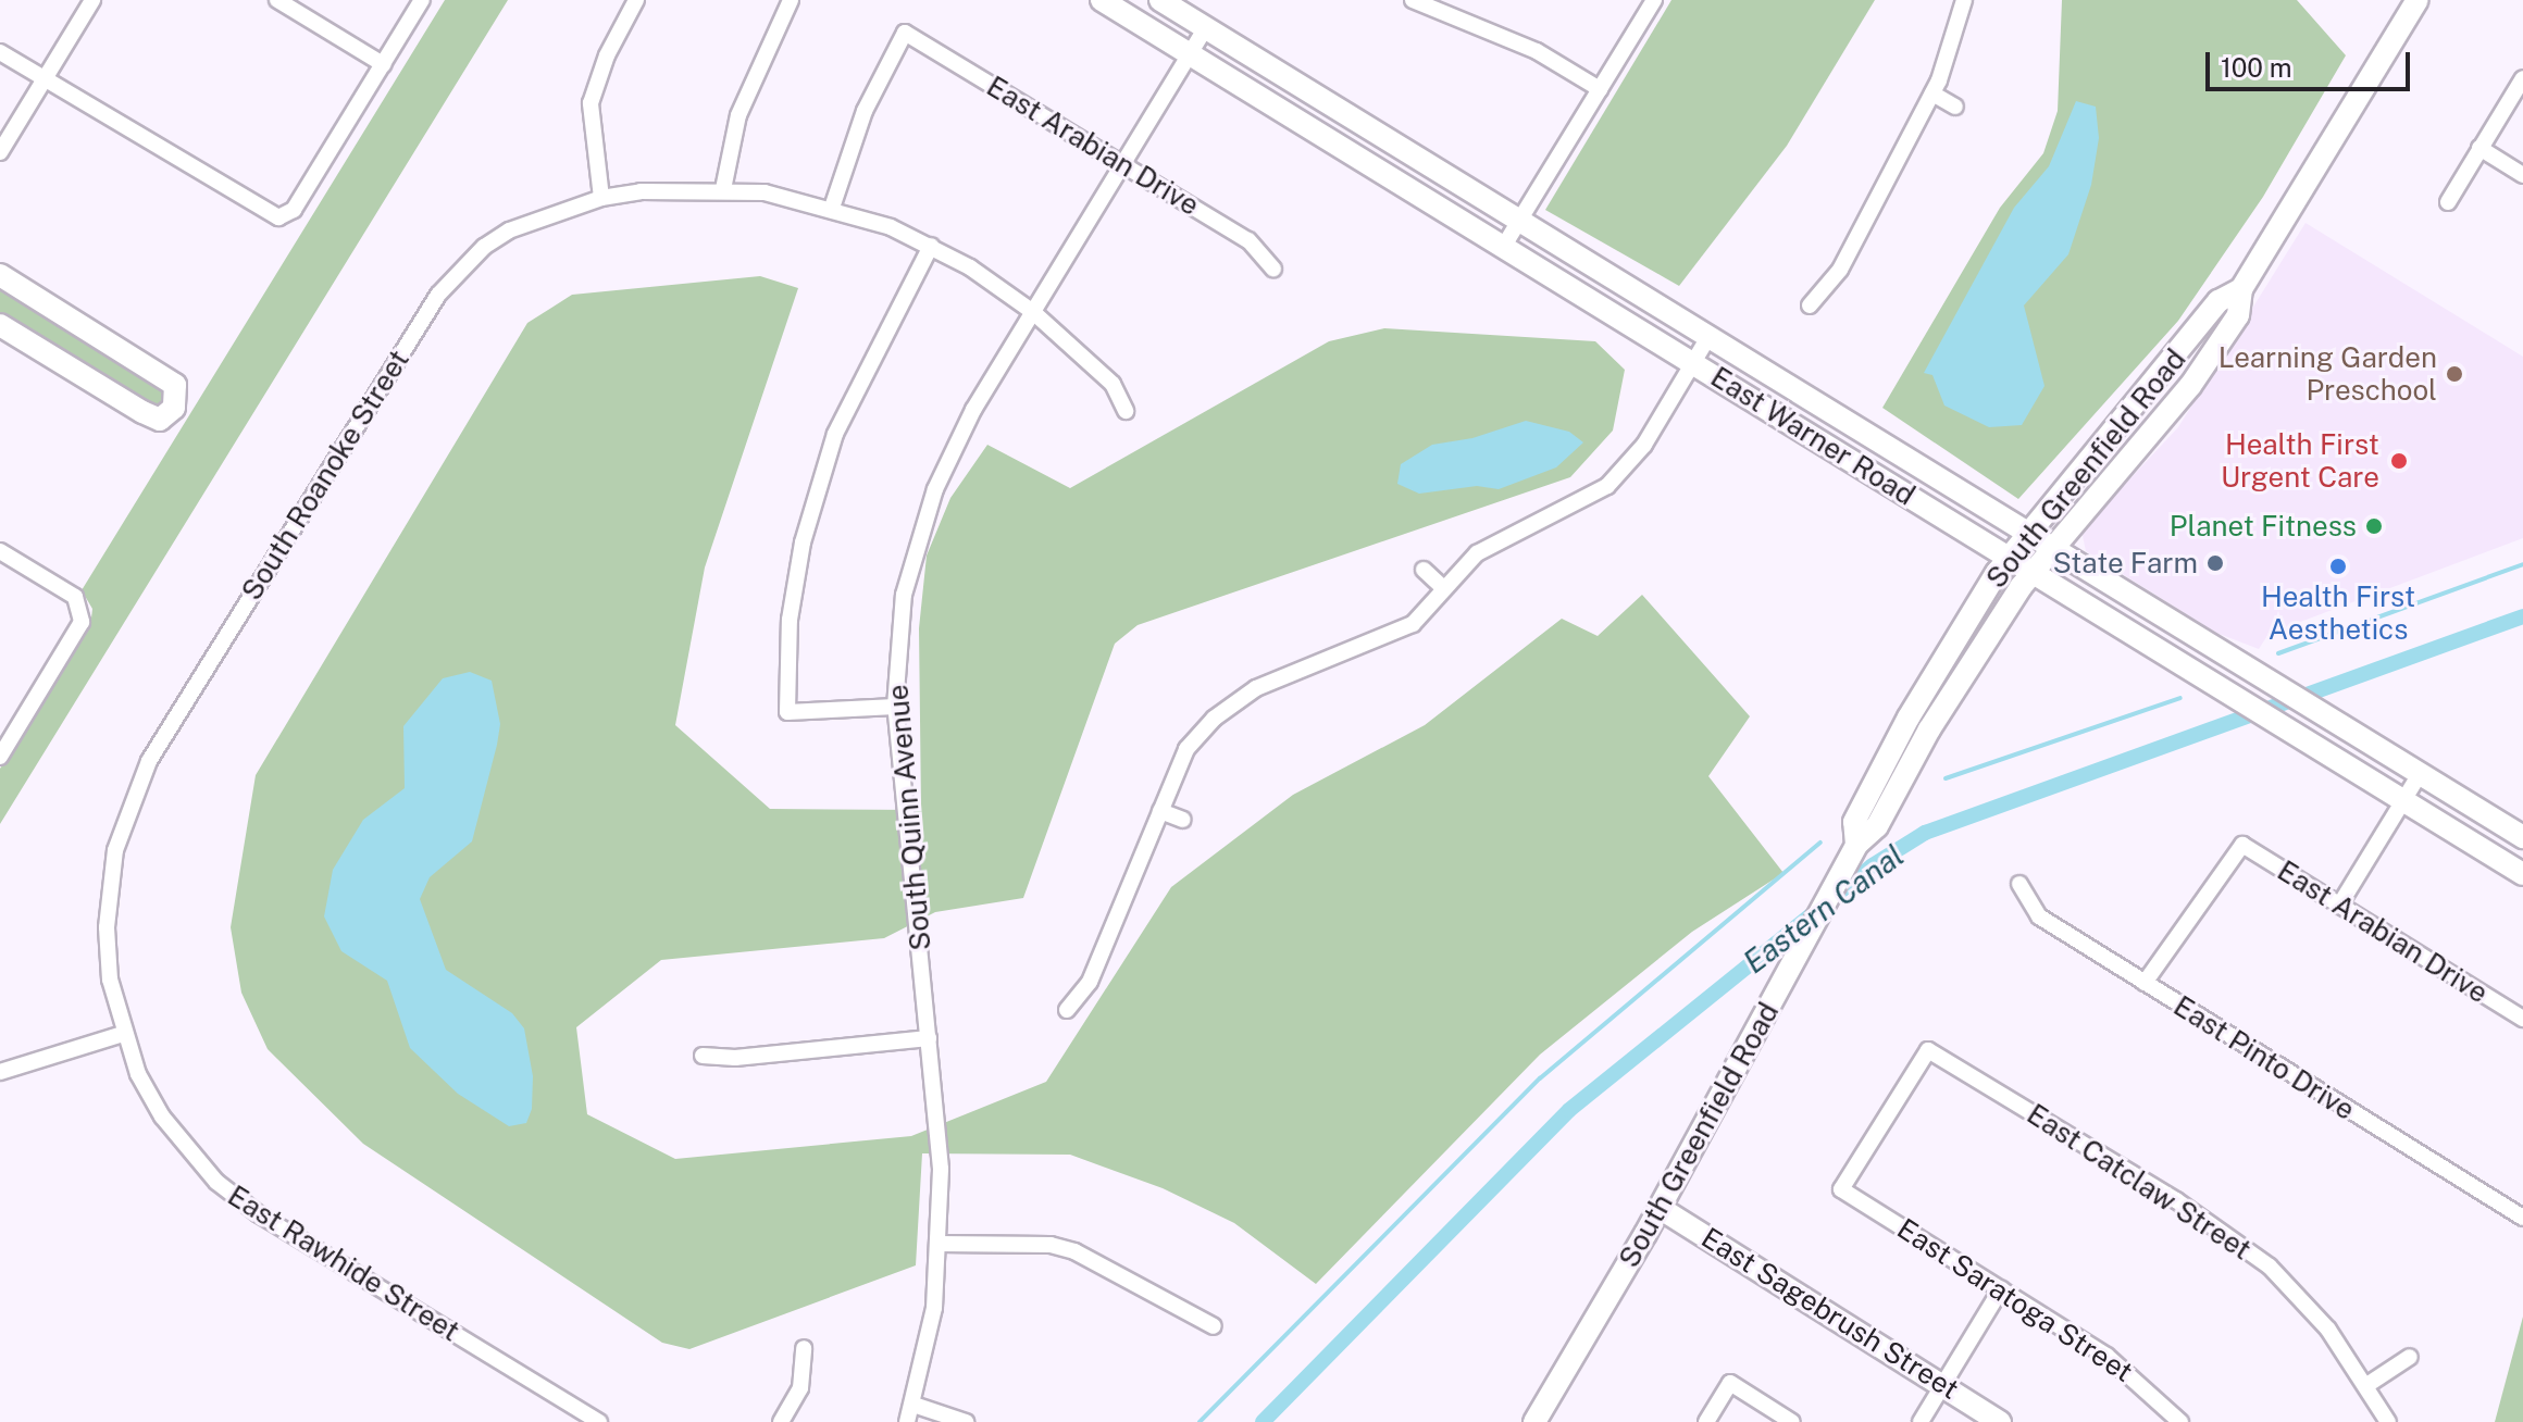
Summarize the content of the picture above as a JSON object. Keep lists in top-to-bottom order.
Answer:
{
  "streets": {
    "main road": ["East Warner Road", "South Greenfield Road", "East Sagebrush Street"],
    "street": [
      "East Arabian Drive",
      "South Roanoke Street",
      "South Quinn Avenue",
      "East Pinto Drive",
      "East Catclaw Street",
      "East Rawhide Street",
      "East Saratoga Street"
    ]
  },
  "crossings": [
    ["East Arabian Drive", "South Quinn Avenue"],
    ["East Arabian Drive", "East Pinto Drive"],
    ["East Warner Road", "South Greenfield Road"],
    ["East Warner Road", "South Quinn Avenue"],
    ["South Greenfield Road", "East Sagebrush Street"],
    ["South Roanoke Street", "East Rawhide Street"],
    ["East Catclaw Street", "East Saratoga Street"]
  ],
  "water": ["Eastern Canal"],
  "places": [
    "Learning Garden Preschool",
    "Health First Urgent Care",
    "Planet Fitness",
    "State Farm",
    "Health First Aesthetics"
  ],
  "scale_bar": "100 m"
}
